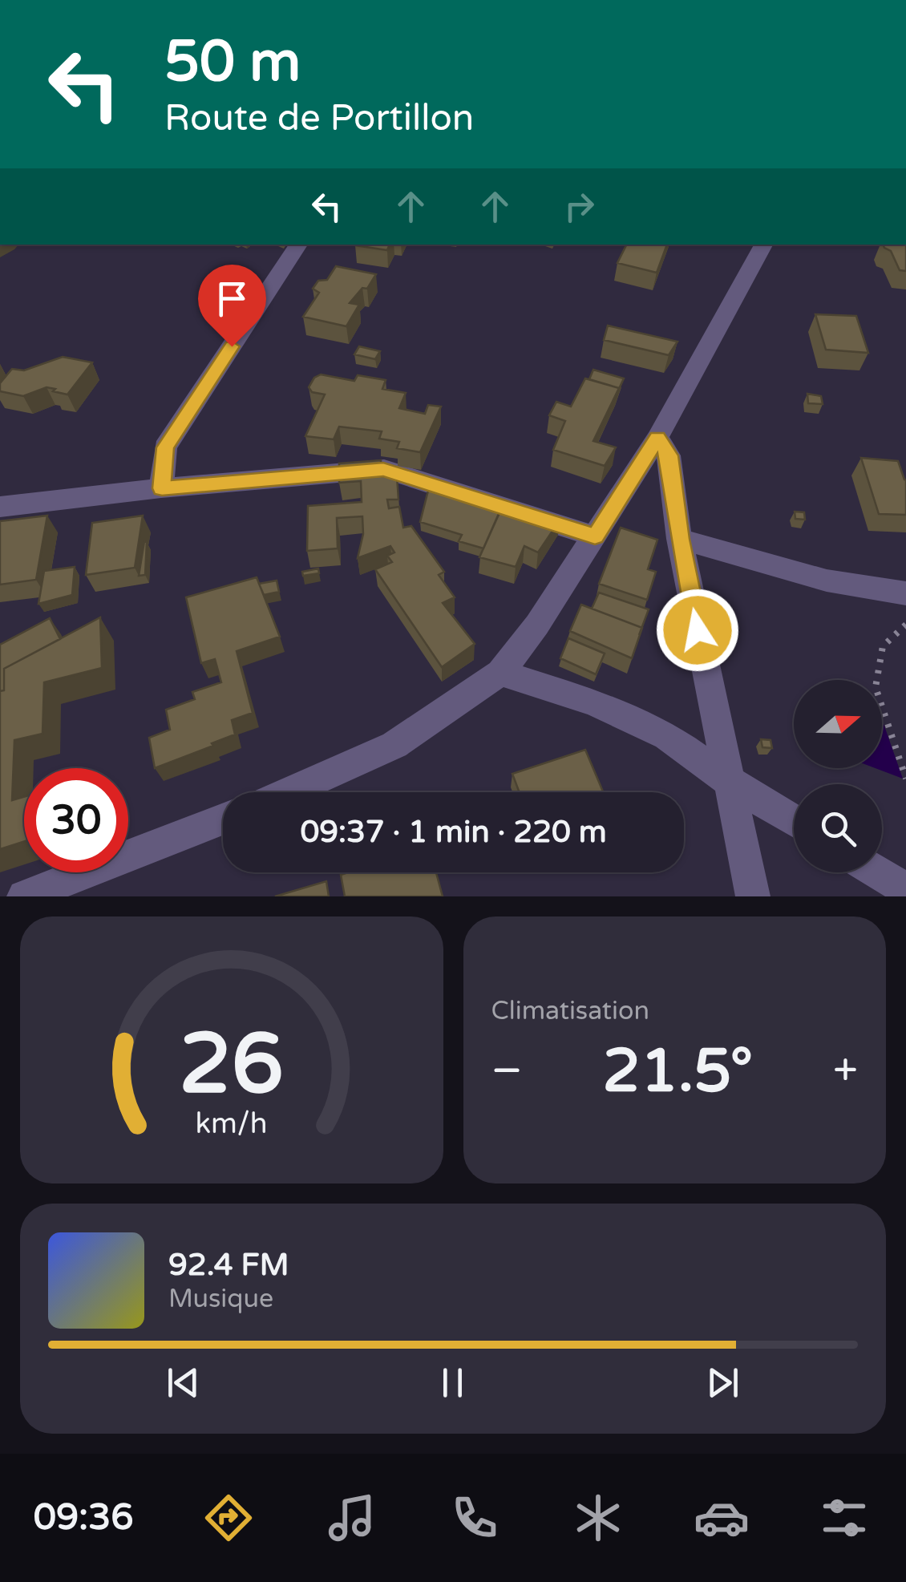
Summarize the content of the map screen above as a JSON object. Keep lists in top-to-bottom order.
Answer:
{
  "north": "right",
  "page": {
    "turn": ["50 m", "Route de Portillon"],
    "limit": "30",
    "trip": "09:37 · 1 min · 220 m",
    "tile": "Climatisation",
    "heat": ["−", "21.5°", "+"],
    "song": ["92.4 FM", "Musique"],
    "tabs": "09:36",
    "gauge": ["26", "km/h"]
  }
}
